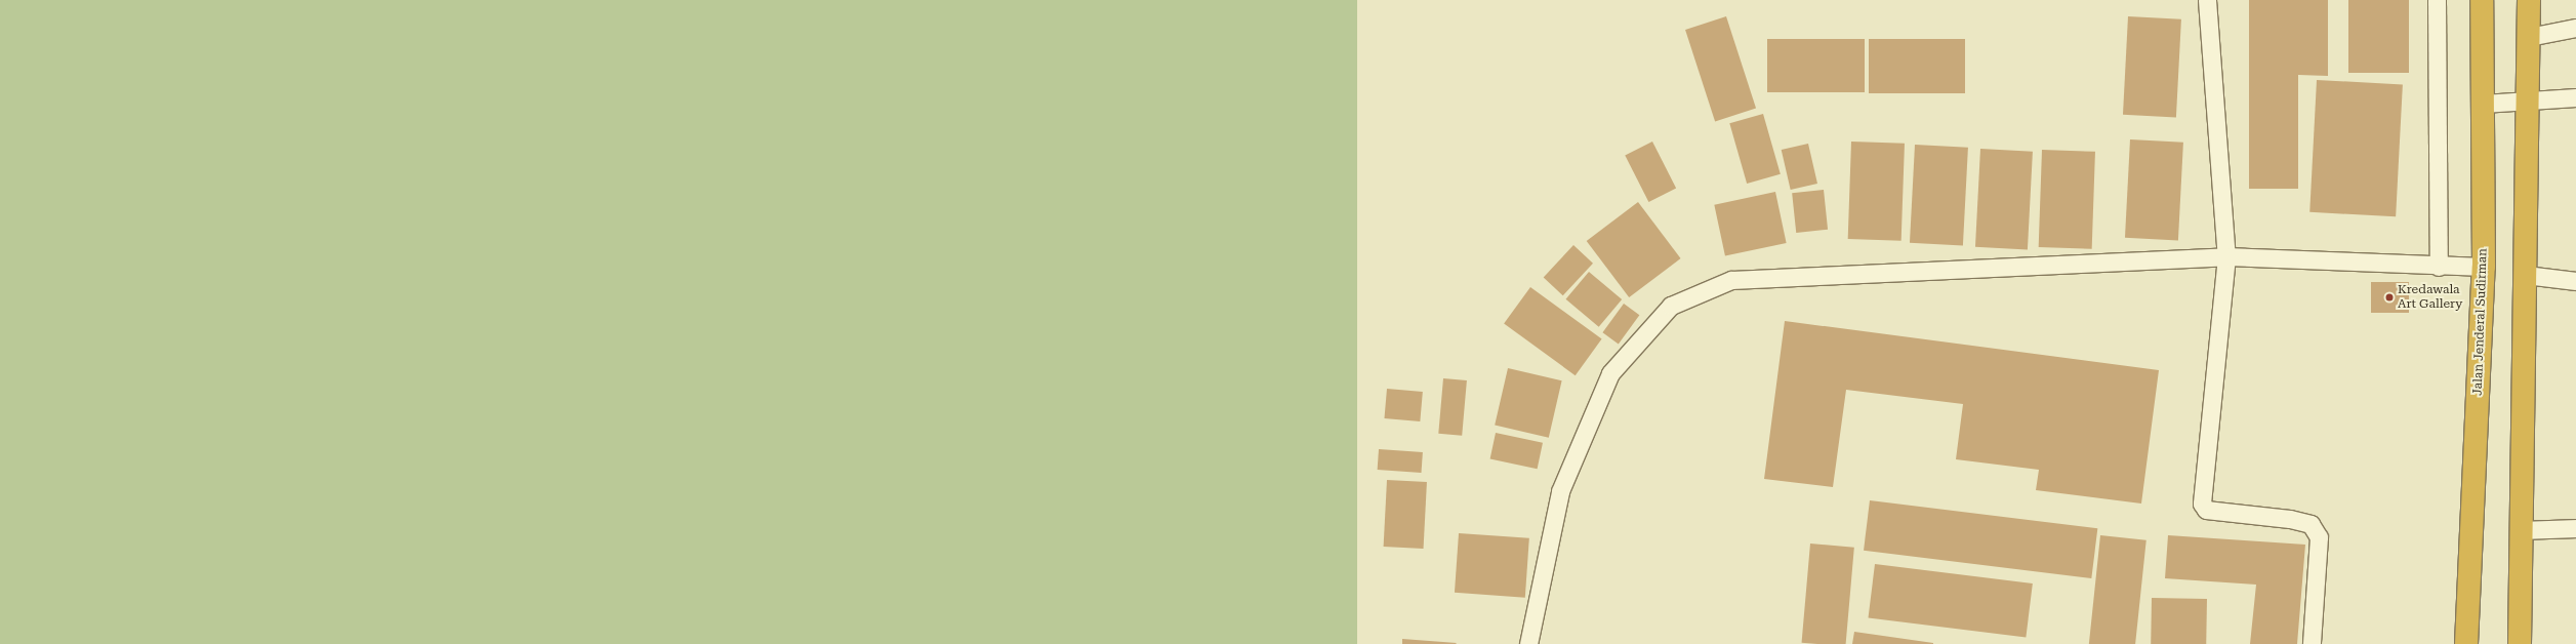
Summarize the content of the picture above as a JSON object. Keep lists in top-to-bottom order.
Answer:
{
  "streets": {
    "highway": ["Jalan Jenderal Sudirman"]
  },
  "places": ["Kredawala Art Gallery"]
}
